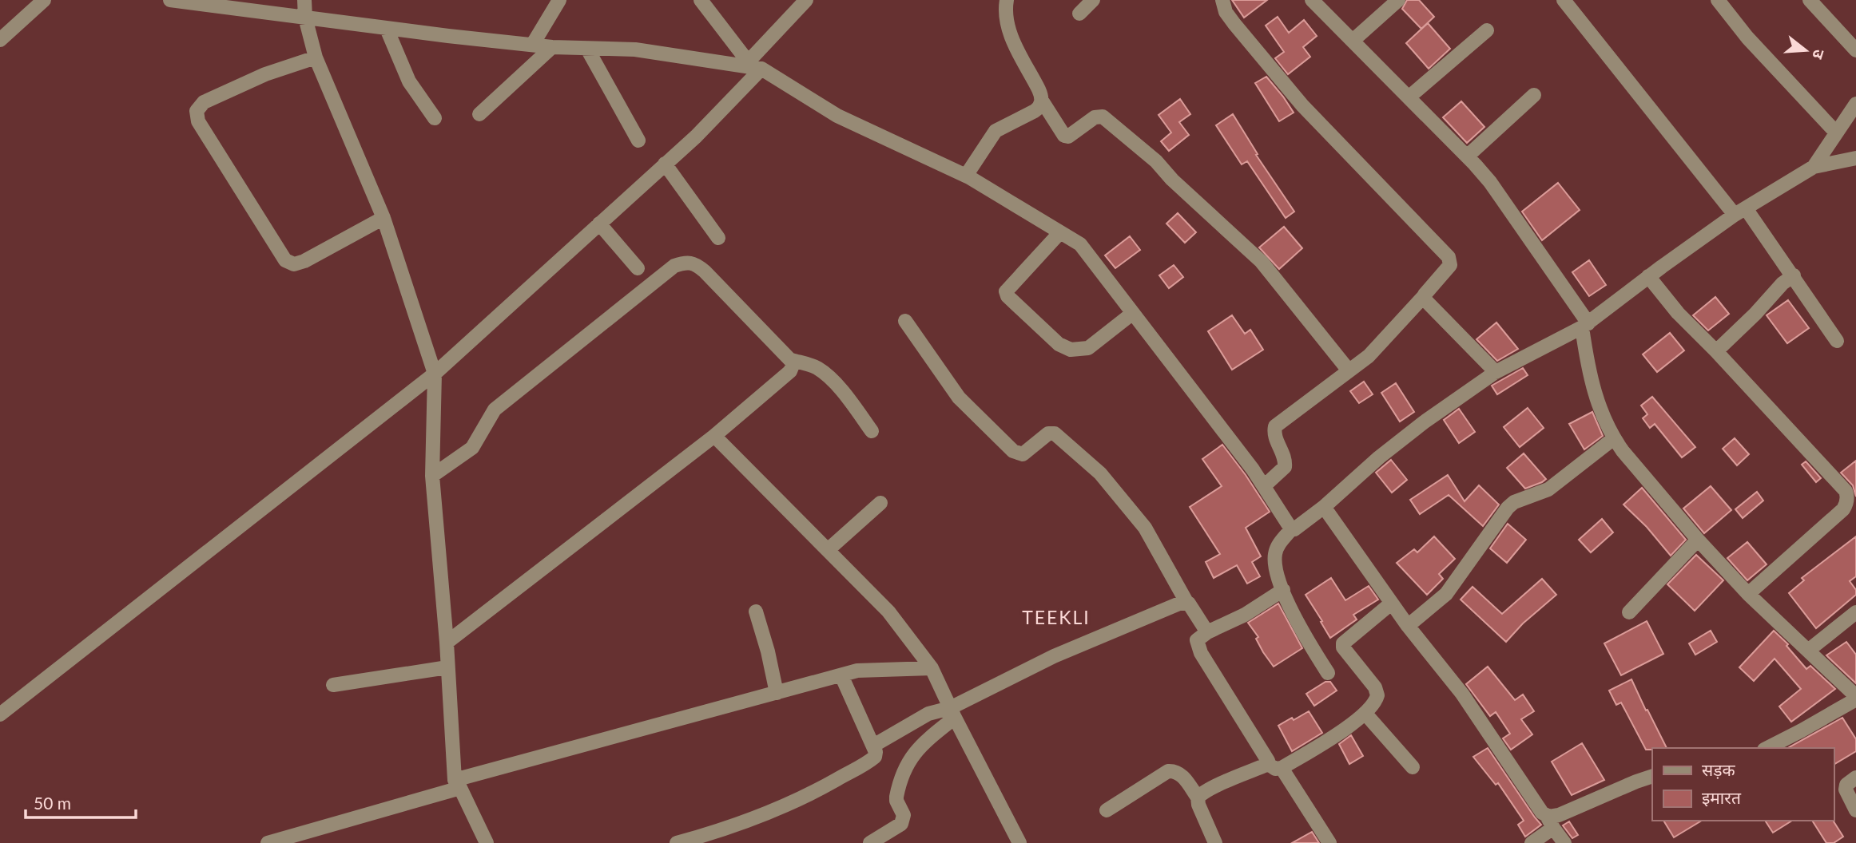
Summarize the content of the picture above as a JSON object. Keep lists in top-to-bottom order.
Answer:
{
  "districts": ["TEEKLI"],
  "legend": ["सड़क", "इमारत"],
  "scale_bar": "50 m",
  "north": "right"
}
